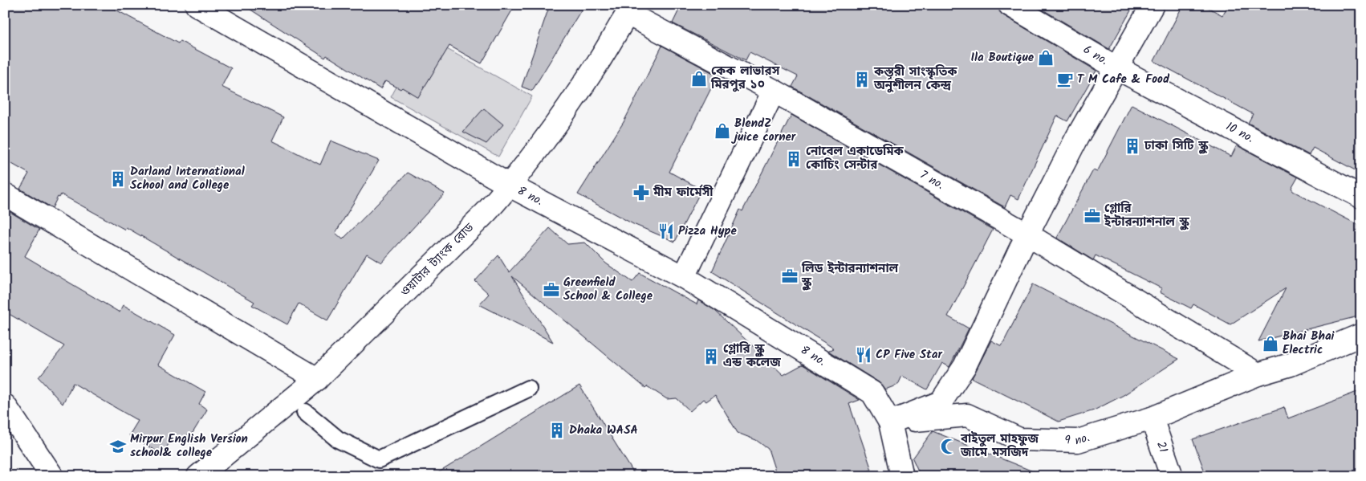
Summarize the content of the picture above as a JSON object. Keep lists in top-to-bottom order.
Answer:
{
  "streets": {
    "street": [
      "6 no.",
      "10 no.",
      "7 no.",
      "8 no.",
      "ওয়াটার ট্যাংক রোড",
      "9 no.",
      "21"
    ]
  },
  "crossings": [
    ["6 no.", "10 no."],
    ["7 no.", "ওয়াটার ট্যাংক রোড"],
    ["8 no.", "ওয়াটার ট্যাংক রোড"],
    ["8 no.", "9 no."],
    ["9 no.", "21"]
  ],
  "places": {
    "shop": [
      "Ila Boutique",
      "কেক লাভারস মিরপুর ১০",
      "BlendZ juice corner",
      "Bhai Bhai Electric"
    ],
    "building": [
      "কস্তূরী সাংস্কৃতিক অনুশীলন কেন্দ্র",
      "ঢাকা সিটি স্কুল",
      "নোবেল একাডেমিক কোচিং সেন্টার",
      "Darland International School and College",
      "গ্লোরি স্কুল এন্ড কলেজ",
      "Dhaka WASA"
    ],
    "cafe": ["T M Cafe & Food"],
    "pharmacy": ["মীম ফার্মেসী"],
    "office": ["গ্লোরি ইন্টারন্যাশনাল স্কুল", "লিড ইন্টারন্যাশনাল স্কুল", "Greenfield School & College"],
    "restaurant": ["Pizza Hype", "CP Five Star"],
    "school or university": ["Mirpur English Version school& college"],
    "mosque": ["বাইতুল মাহফুজ জামে মসজিদ"]
  }
}
